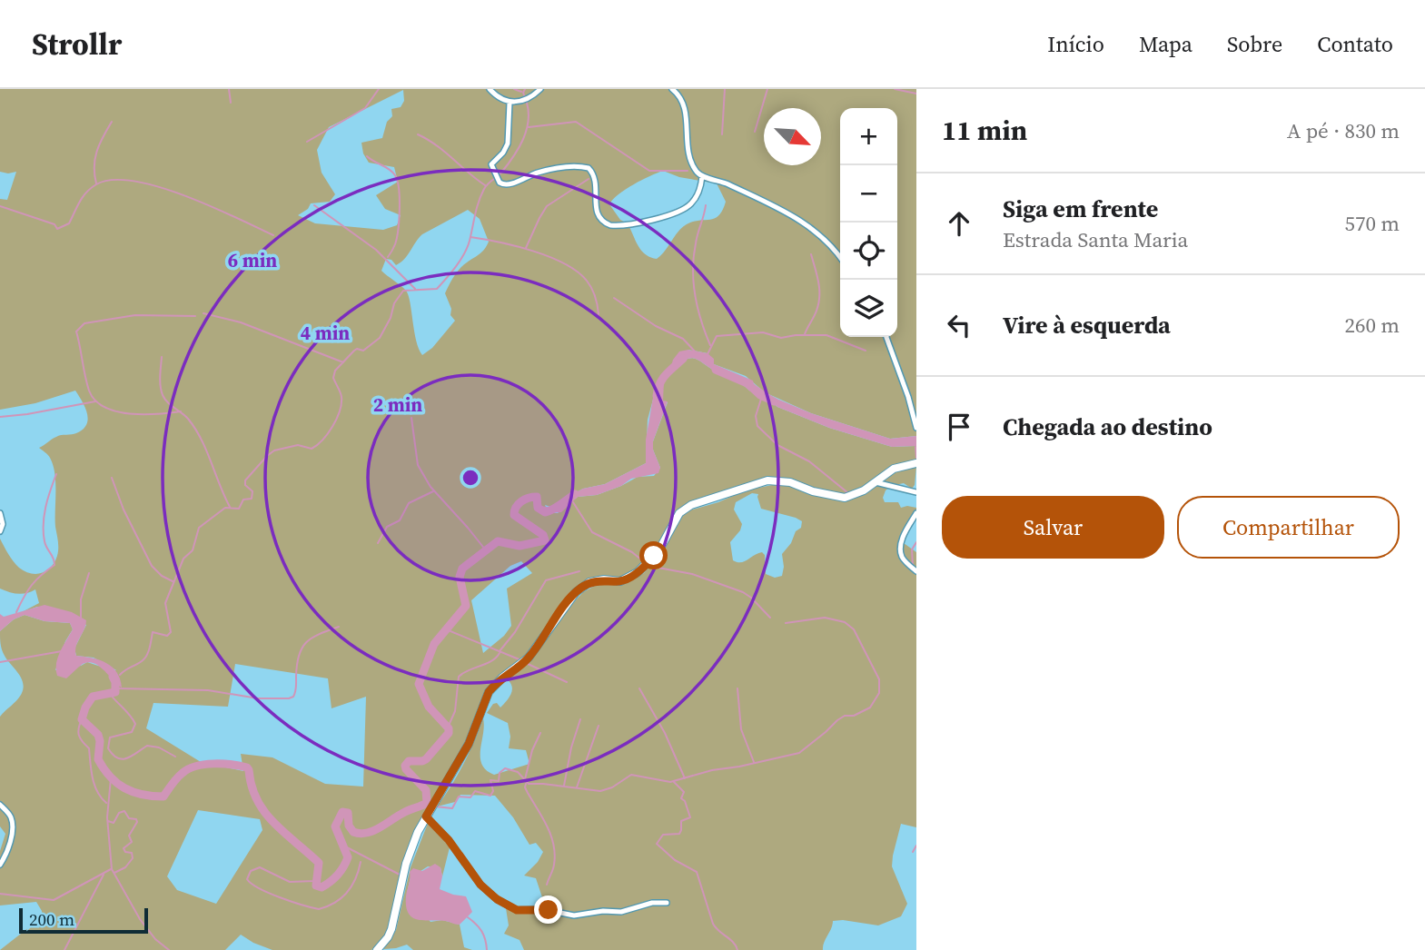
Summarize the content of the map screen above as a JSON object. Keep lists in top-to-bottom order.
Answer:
{
  "scale_bar": "200 m",
  "north": "bottom right",
  "page": {
    "header": "Strollr",
    "nav": [
      "Início",
      "Mapa",
      "Sobre",
      "Contato"
    ],
    "heading": ["11 min", "A pé · 830 m"],
    "map_buttons": ["+", "−"],
    "list": [
      ["Siga em frente", "Estrada Santa Maria", "570 m"],
      ["Vire à esquerda", "260 m"],
      "Chegada ao destino"
    ],
    "buttons": ["Salvar", "Compartilhar"],
    "scale": "200 m"
  },
  "rings": ["6 min", "4 min", "2 min"]
}
